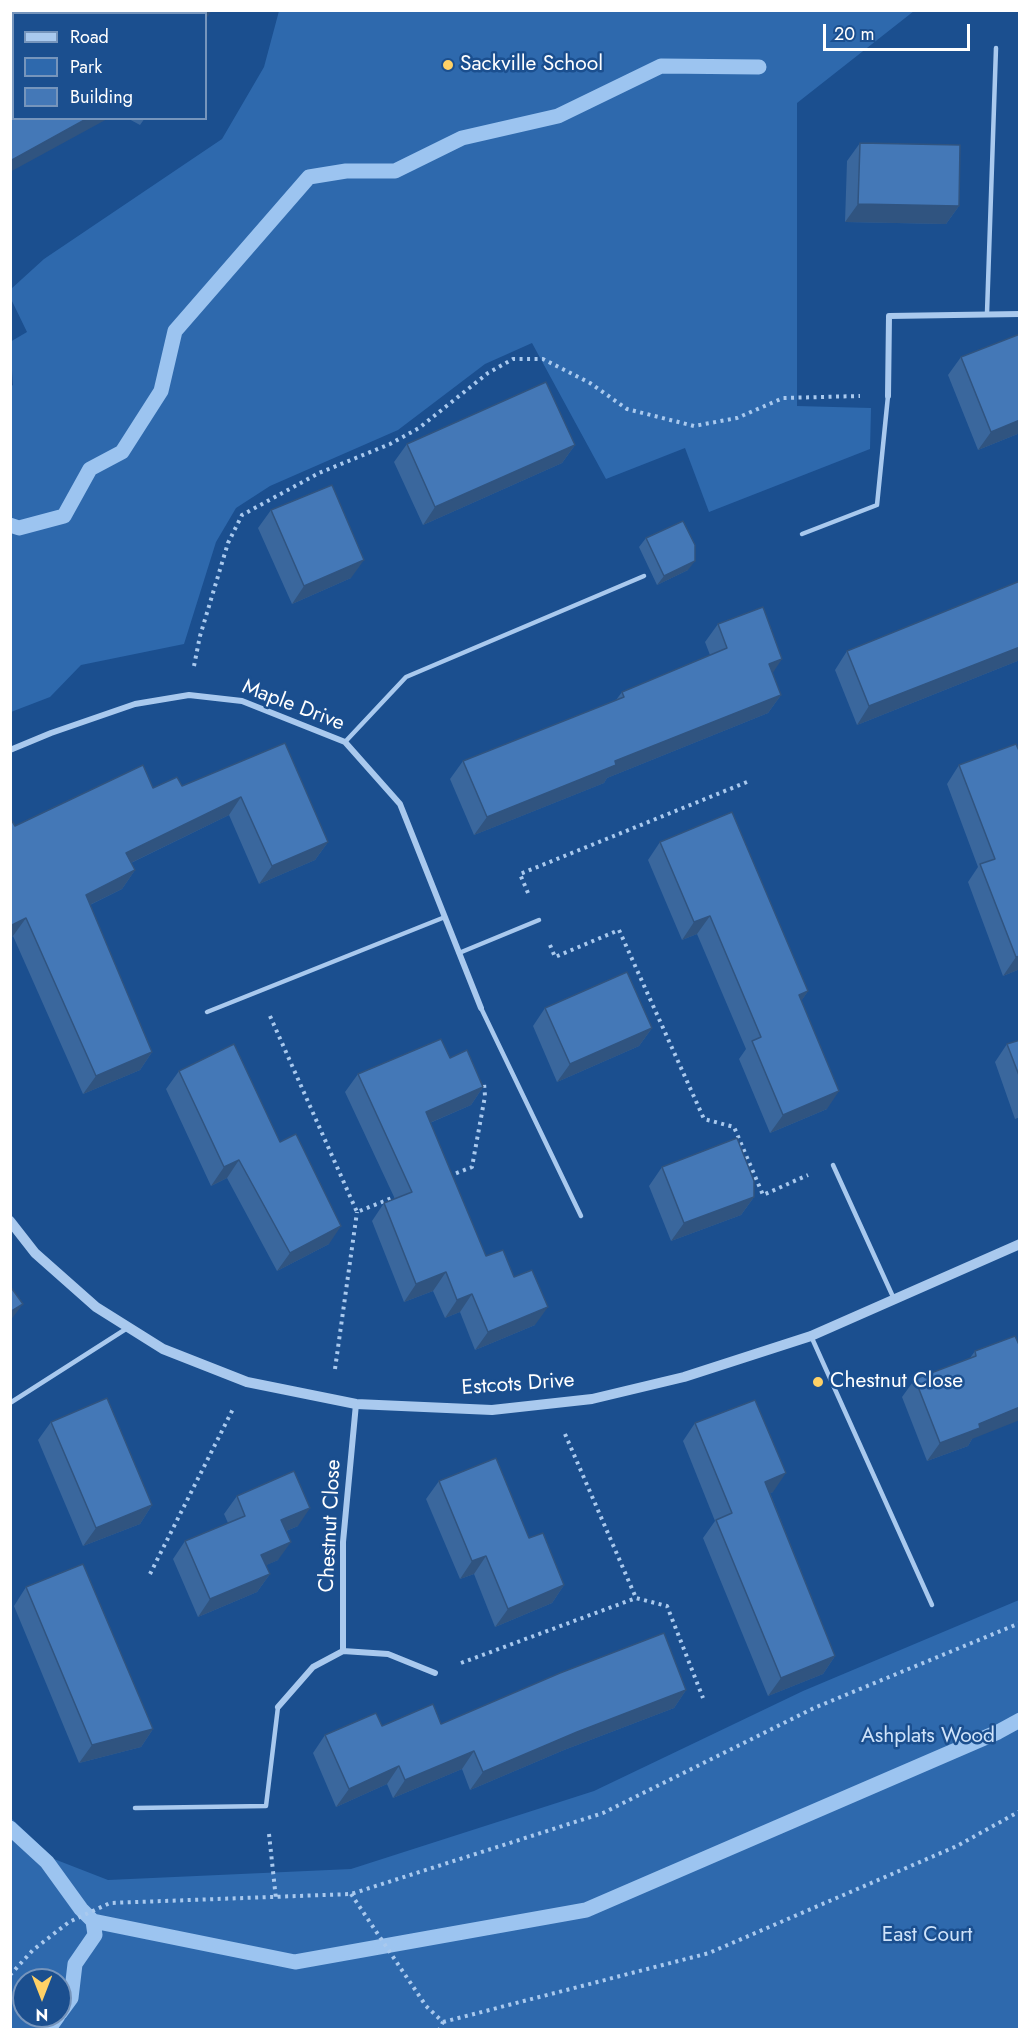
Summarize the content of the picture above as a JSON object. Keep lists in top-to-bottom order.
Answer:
{
  "streets": {
    "street": ["Maple Drive", "Estcots Drive", "Chestnut Close"]
  },
  "crossings": [
    ["Estcots Drive", "Chestnut Close"]
  ],
  "parks": ["Ashplats Wood", "East Court"],
  "places": ["Sackville School", "Chestnut Close"],
  "legend": ["Road", "Park", "Building"],
  "scale_bar": "20 m",
  "north": "bottom"
}
